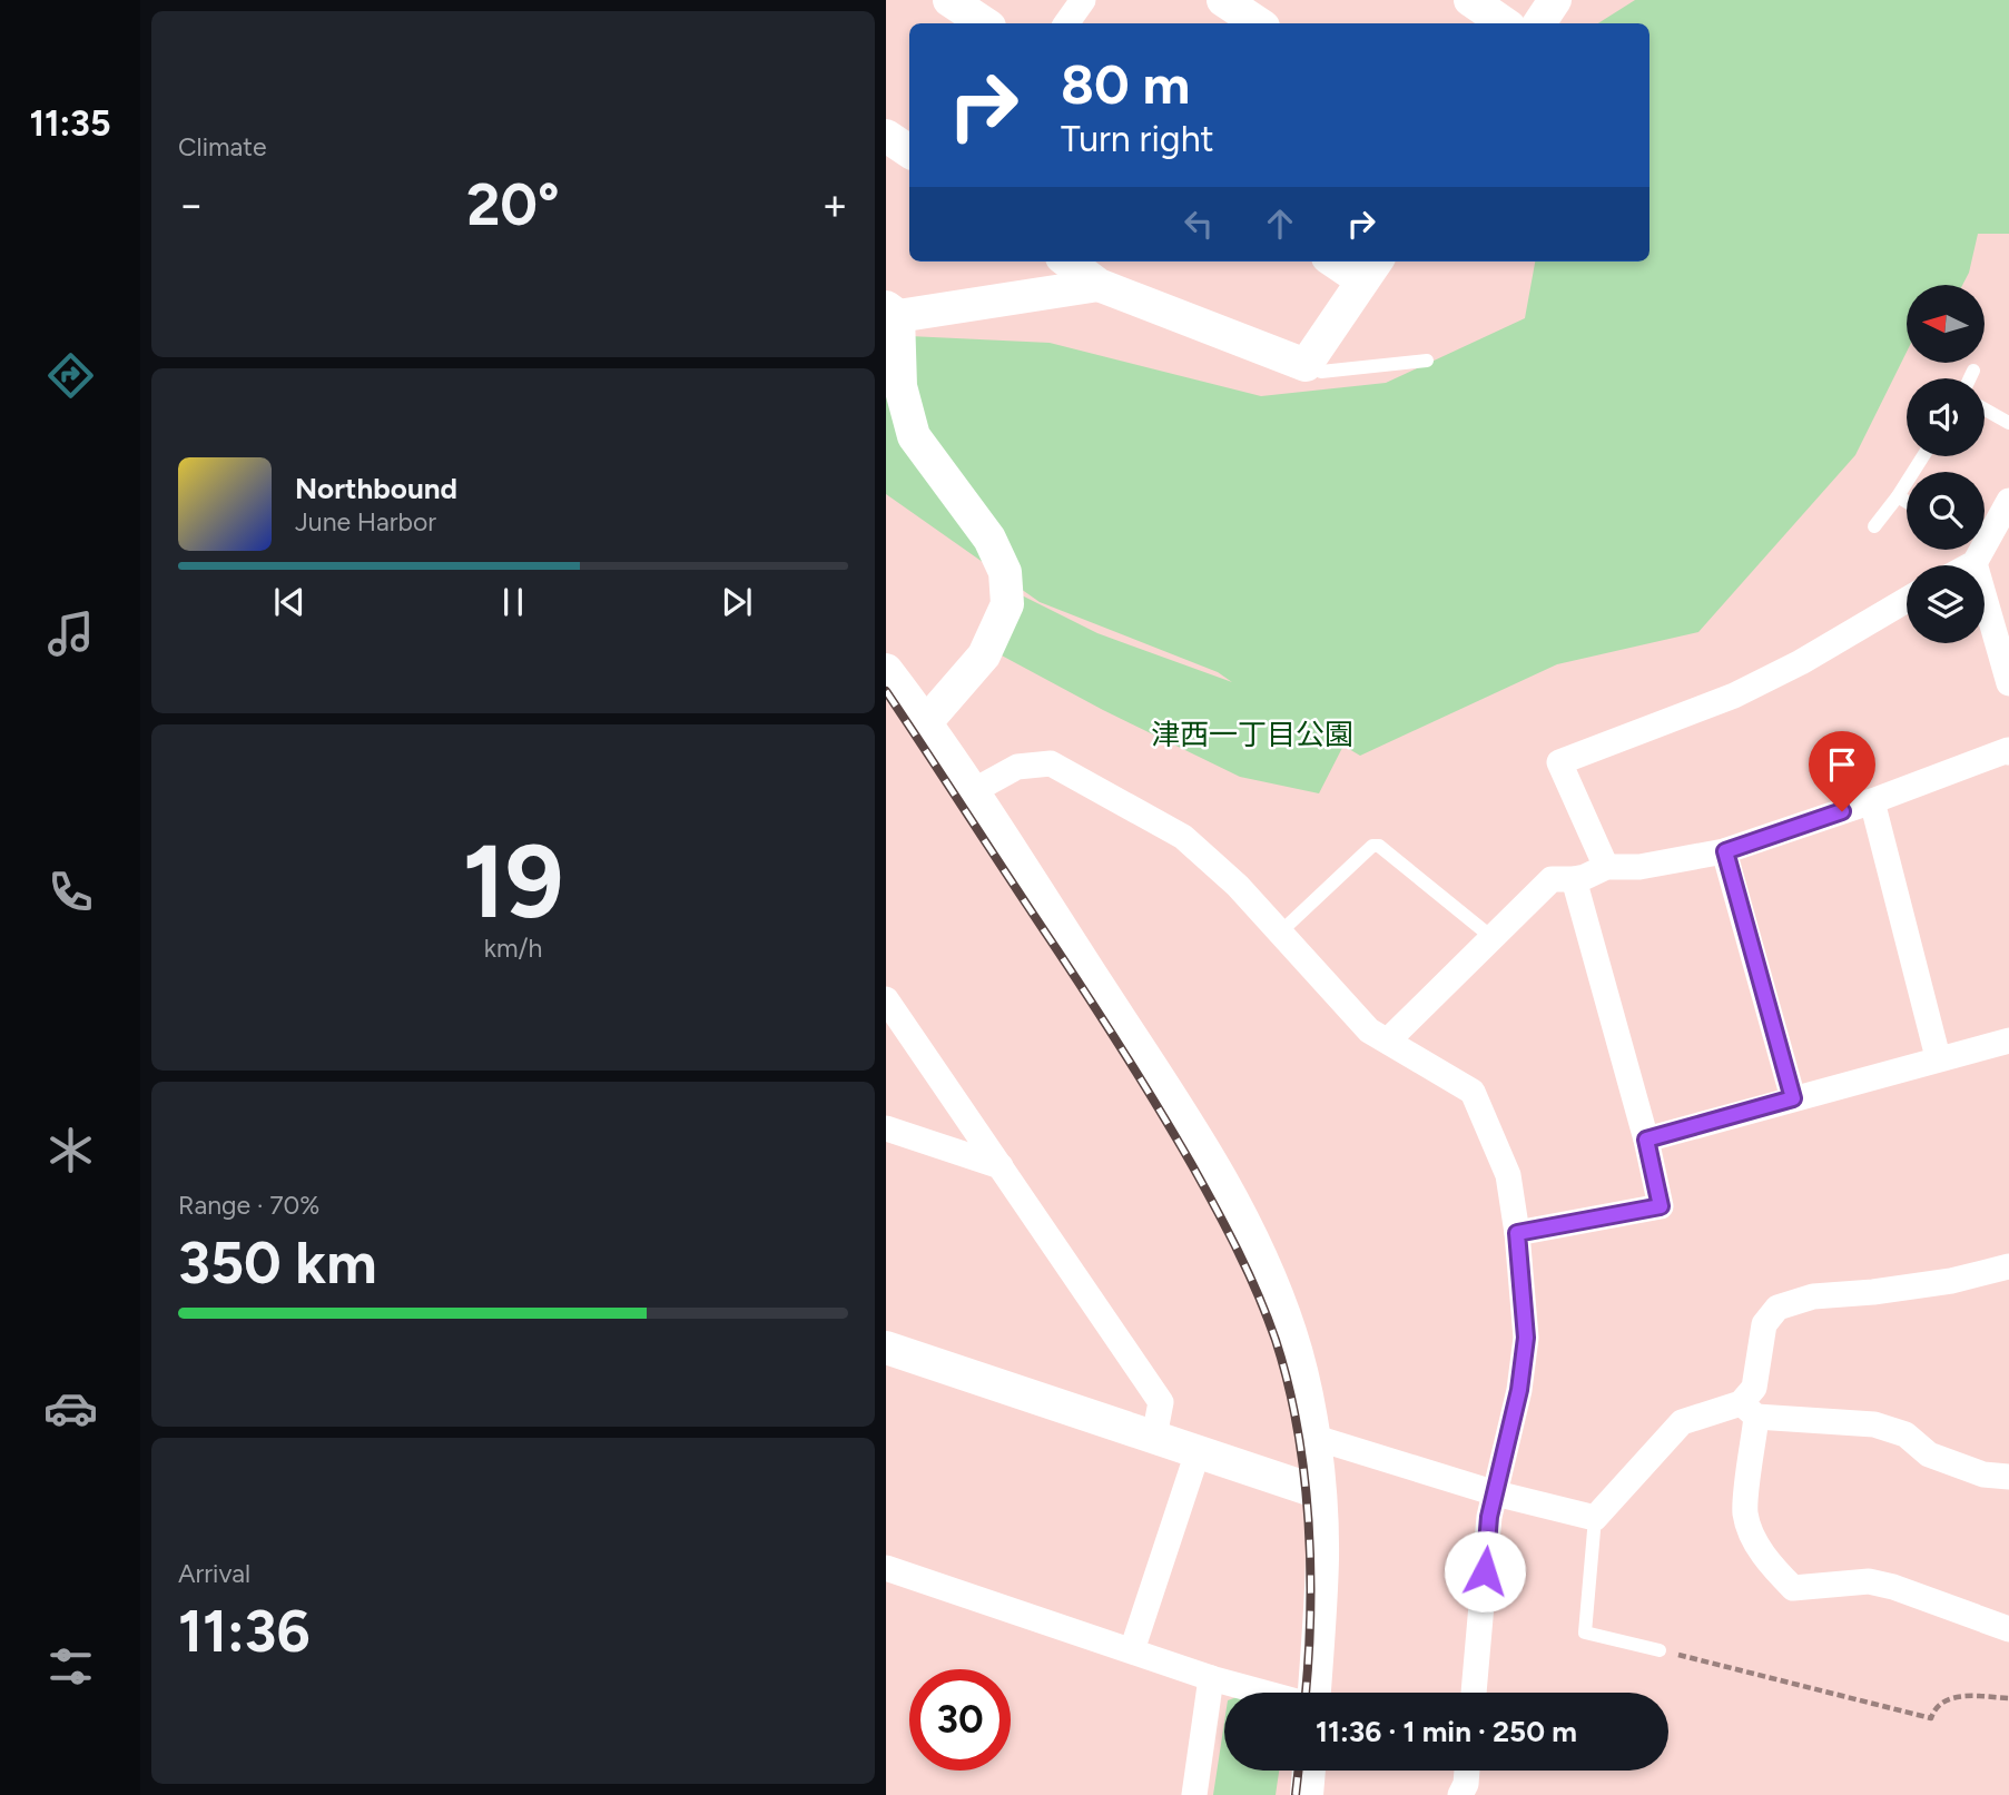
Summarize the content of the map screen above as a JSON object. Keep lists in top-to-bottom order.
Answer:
{
  "parks": ["津西一丁目公園"],
  "north": "left",
  "page": {
    "tabs": "11:35",
    "tile": [
      "Climate",
      ["19", "km/h"],
      ["Range · 70%", "350 km"],
      ["Arrival", "11:36"]
    ],
    "turn": ["80 m", "Turn right"],
    "heat": ["−", "20°", "+"],
    "song": ["Northbound", "June Harbor"],
    "limit": "30",
    "trip": "11:36 · 1 min · 250 m"
  }
}
